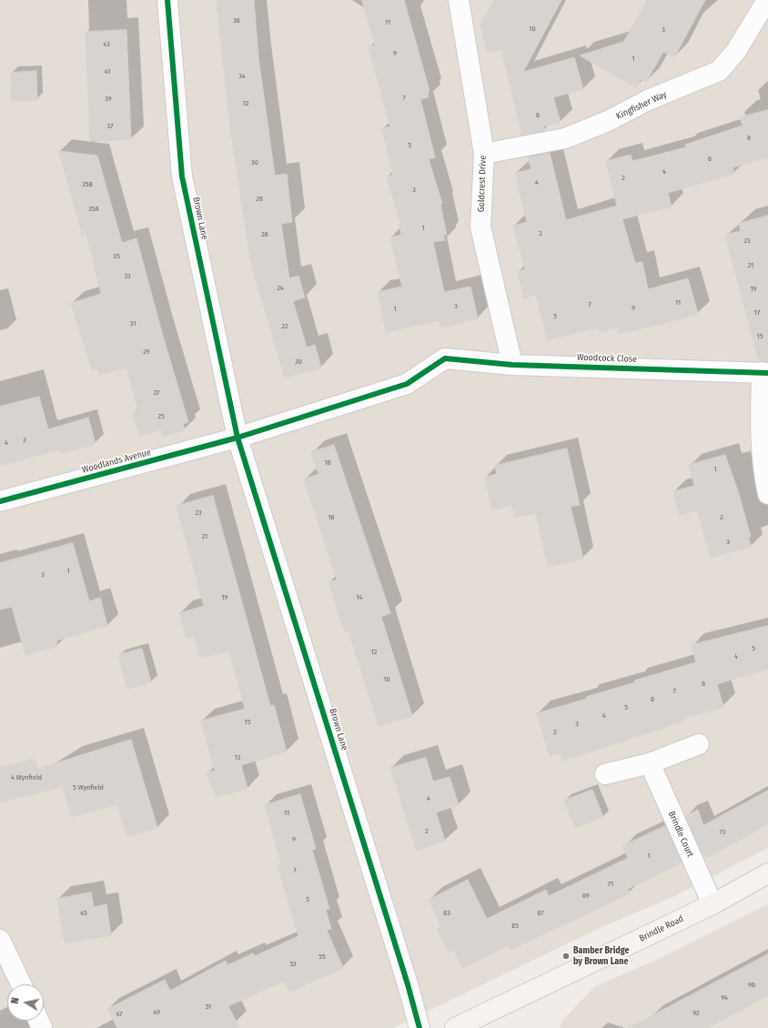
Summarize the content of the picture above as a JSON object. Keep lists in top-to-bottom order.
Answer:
{
  "streets": {
    "street": [
      "Kingfisher Way",
      "Goldcrest Drive",
      "Brown Lane",
      "Woodcock Close",
      "Woodlands Avenue",
      "Brindle Court",
      "Brindle Road"
    ]
  },
  "crossings": [
    ["Kingfisher Way", "Goldcrest Drive"],
    ["Goldcrest Drive", "Woodcock Close"],
    ["Brown Lane", "Woodcock Close"],
    ["Brown Lane", "Woodlands Avenue"],
    ["Woodcock Close", "Woodlands Avenue"],
    ["Brindle Court", "Brindle Road"]
  ],
  "places": ["Bamber Bridge by Brown Lane"],
  "house_numbers": [
    "36",
    "11",
    "10",
    "3",
    "43",
    "9",
    "1",
    "41",
    "34",
    "7",
    "39",
    "32",
    "6",
    "37",
    "8",
    "5",
    "6",
    "30",
    "4",
    "2",
    "4",
    "35B",
    "3",
    "28",
    "35A",
    "1",
    "2",
    "26",
    "23",
    "35",
    "21",
    "33",
    "24",
    "19",
    "11",
    "7",
    "3",
    "9",
    "1",
    "17",
    "5",
    "31",
    "22",
    "15",
    "29",
    "20",
    "27",
    "25",
    "2",
    "4",
    "18",
    "1",
    "23",
    "16",
    "2",
    "21",
    "3",
    "1",
    "3",
    "19",
    "14",
    "5",
    "12",
    "4",
    "10",
    "8",
    "7",
    "6",
    "5",
    "4",
    "15",
    "3",
    "2",
    "13",
    "4 Wynfield",
    "5 Wynfield",
    "4",
    "11",
    "2",
    "73",
    "9",
    "1",
    "7",
    "71",
    "69",
    "5",
    "45",
    "63",
    "67",
    "65",
    "55",
    "53",
    "96",
    "94",
    "51",
    "49",
    "92",
    "47"
  ],
  "north": "left"
}
